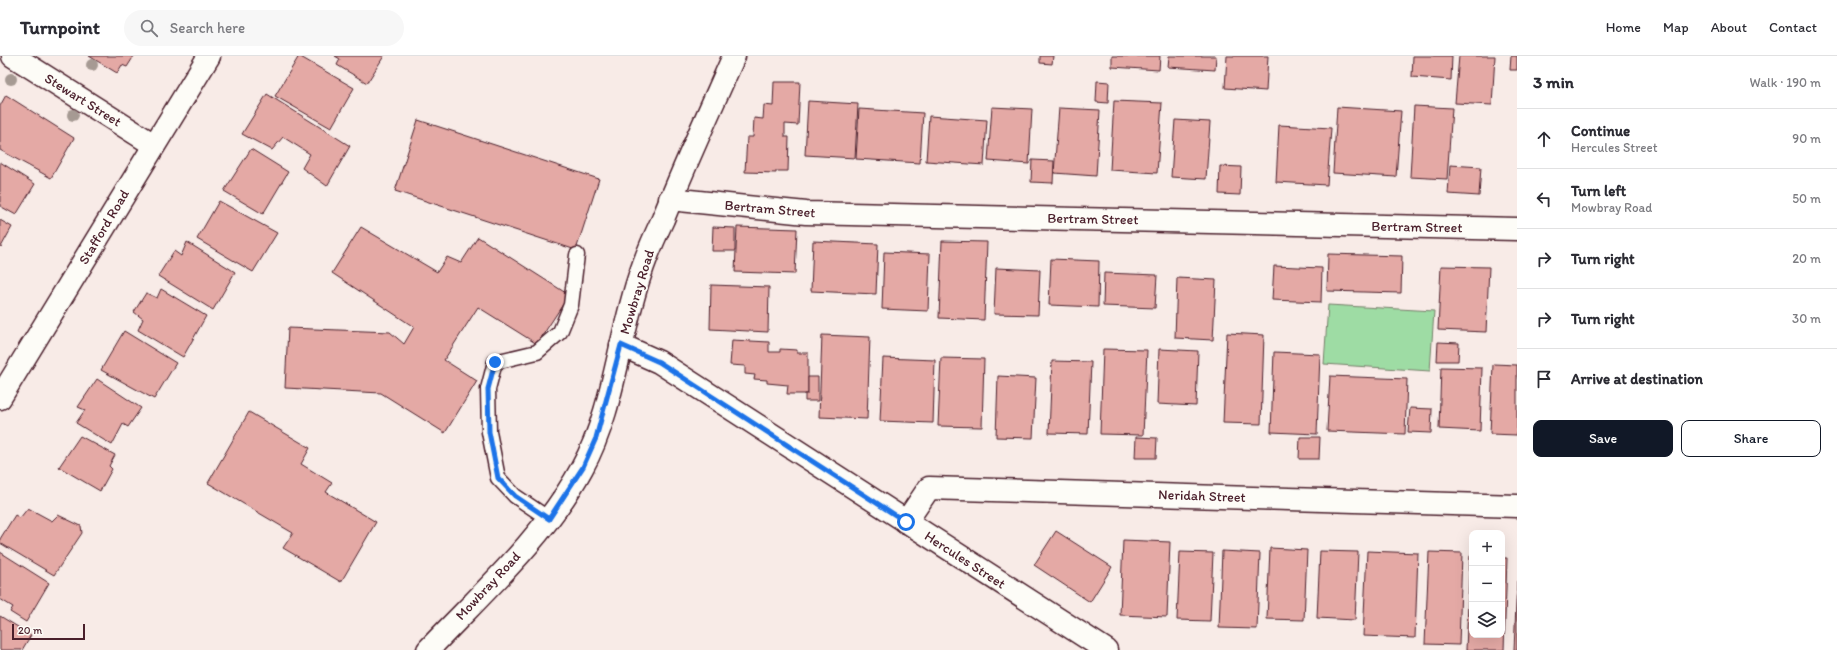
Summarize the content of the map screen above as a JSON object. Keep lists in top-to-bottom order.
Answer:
{
  "streets": {
    "street": [
      "Stewart Street",
      "Bertram Street",
      "Stafford Road",
      "Mowbray Road",
      "Neridah Street",
      "Hercules Street"
    ]
  },
  "crossings": [
    ["Stewart Street", "Stafford Road"],
    ["Bertram Street", "Mowbray Road"],
    ["Mowbray Road", "Hercules Street"],
    ["Neridah Street", "Hercules Street"]
  ],
  "scale_bar": "20 m",
  "page": {
    "header": "Turnpoint",
    "search": "Search here",
    "nav": [
      "Home",
      "Map",
      "About",
      "Contact"
    ],
    "heading": ["3 min", "Walk · 190 m"],
    "list": [
      ["Continue", "Hercules Street", "90 m"],
      ["Turn left", "Mowbray Road", "50 m"],
      ["Turn right", "20 m"],
      ["Turn right", "30 m"],
      "Arrive at destination"
    ],
    "buttons": ["Save", "Share"],
    "map_buttons": ["+", "−"],
    "scale": "20 m"
  }
}
